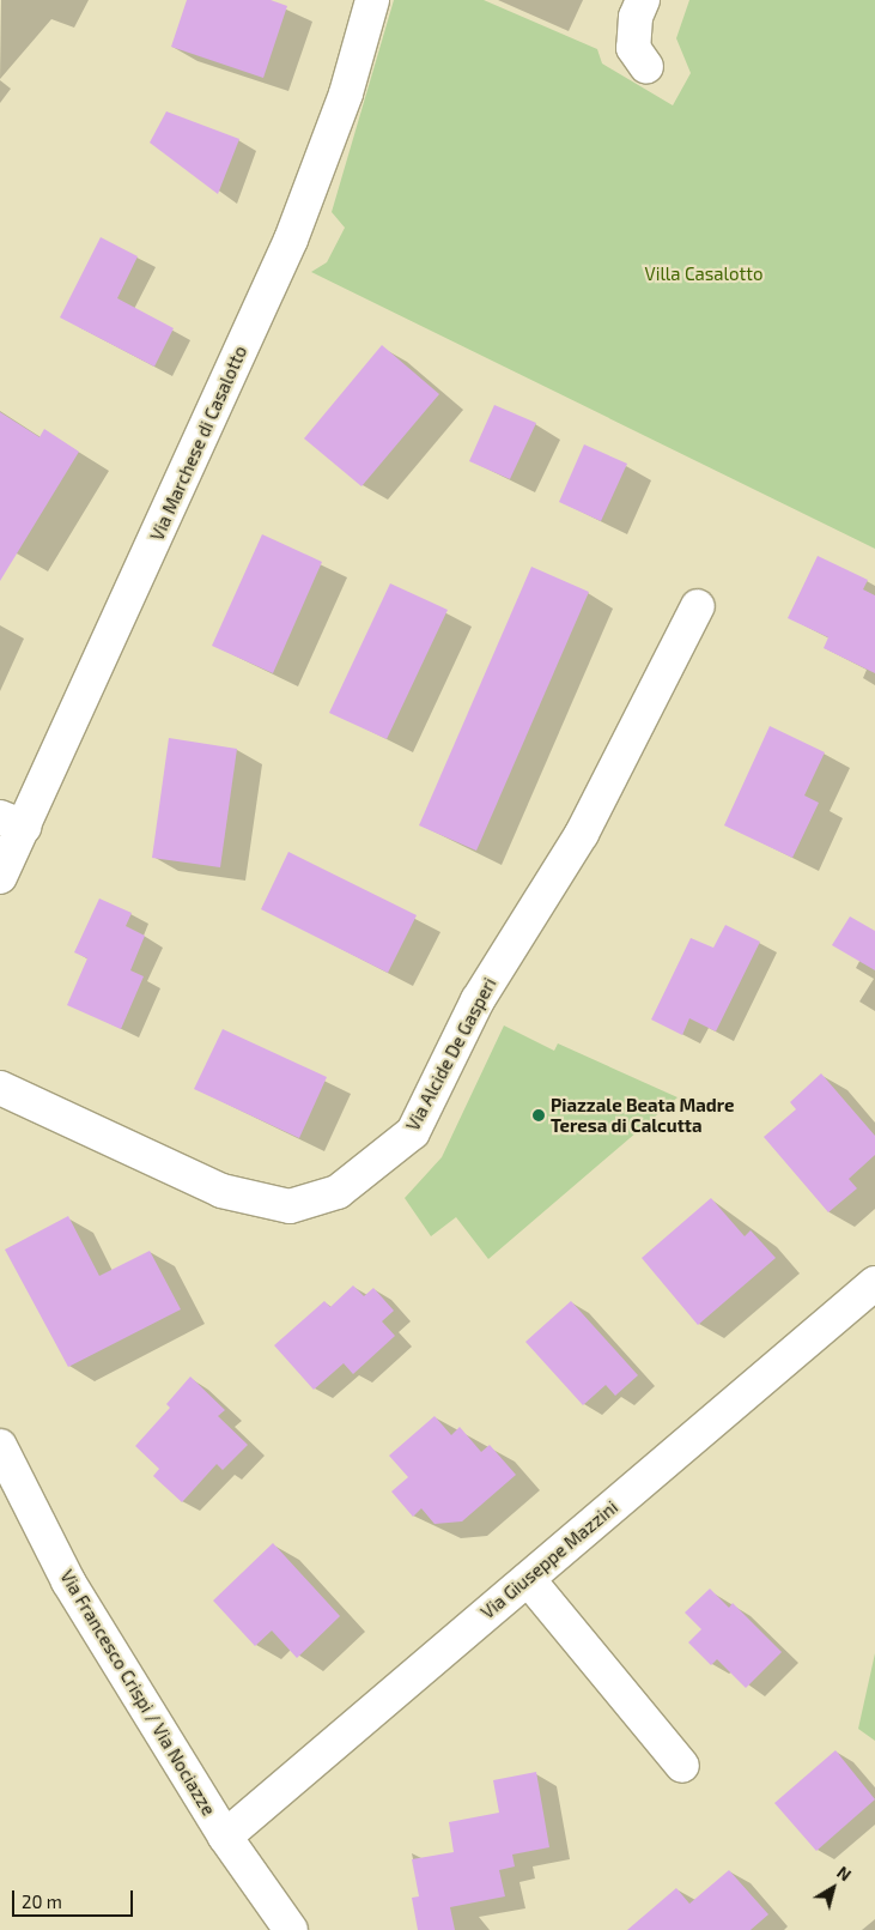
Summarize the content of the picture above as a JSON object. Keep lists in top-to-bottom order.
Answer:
{
  "streets": {
    "street": [
      "Via Marchese di Casalotto",
      "Via Alcide De Gasperi",
      "Via Giuseppe Mazzini",
      "Via Francesco Crispi / Via Nociazze"
    ]
  },
  "crossings": [
    ["Via Giuseppe Mazzini", "Via Francesco Crispi / Via Nociazze"]
  ],
  "parks": ["Villa Casalotto"],
  "places": ["Piazzale Beata Madre Teresa di Calcutta"],
  "scale_bar": "20 m",
  "north": "top right"
}
